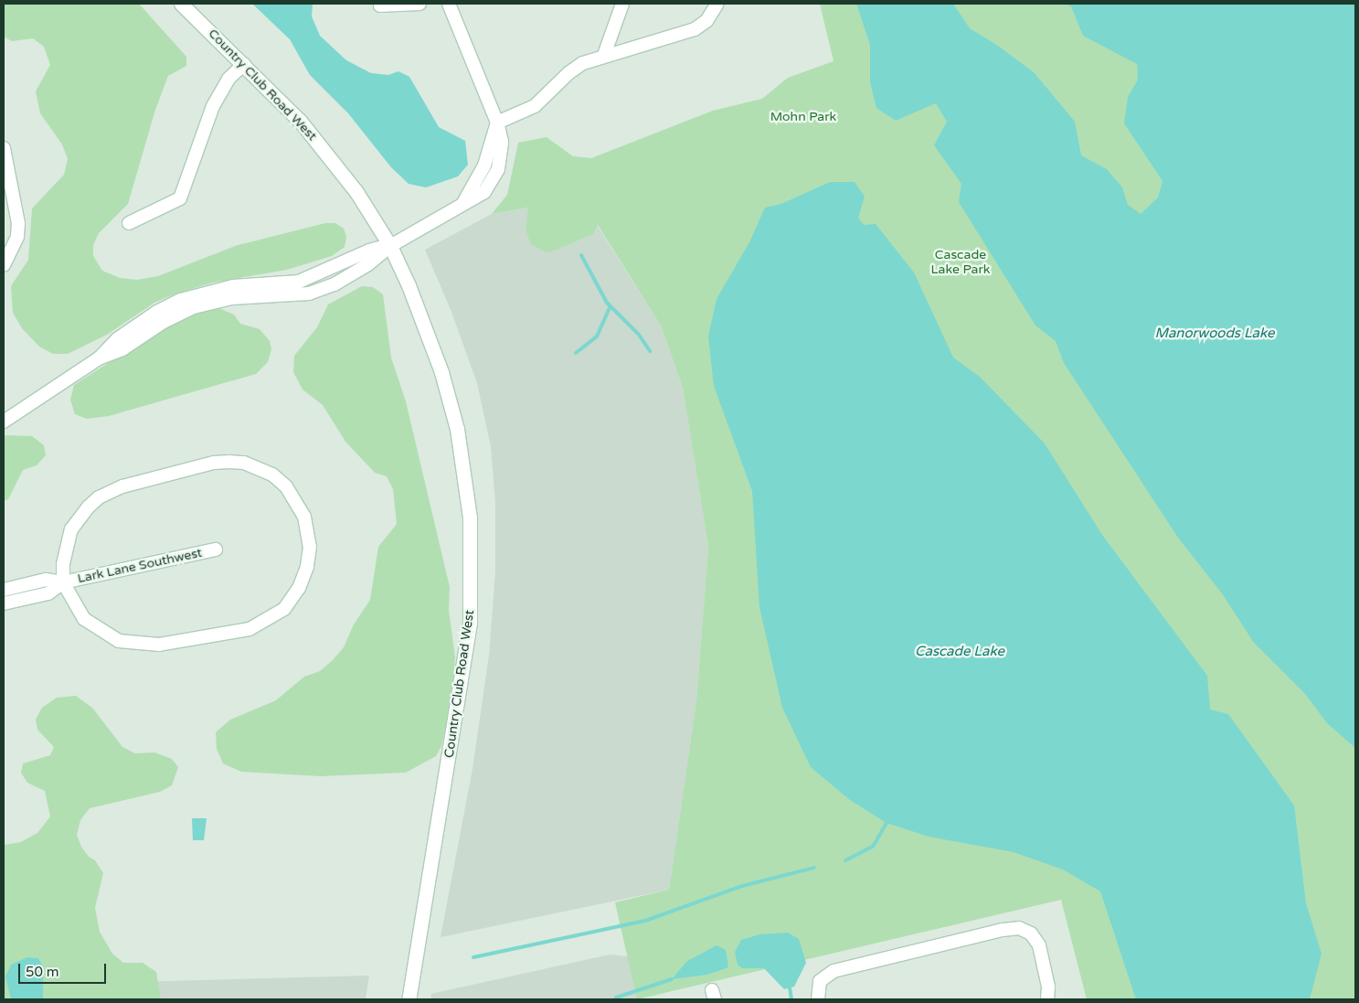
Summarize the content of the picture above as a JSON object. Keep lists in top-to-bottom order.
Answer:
{
  "streets": {
    "main road": ["Country Club Road West"],
    "street": ["Lark Lane Southwest"]
  },
  "water": ["Manorwoods Lake", "Cascade Lake"],
  "parks": ["Mohn Park", "Cascade Lake Park"],
  "scale_bar": "50 m"
}
